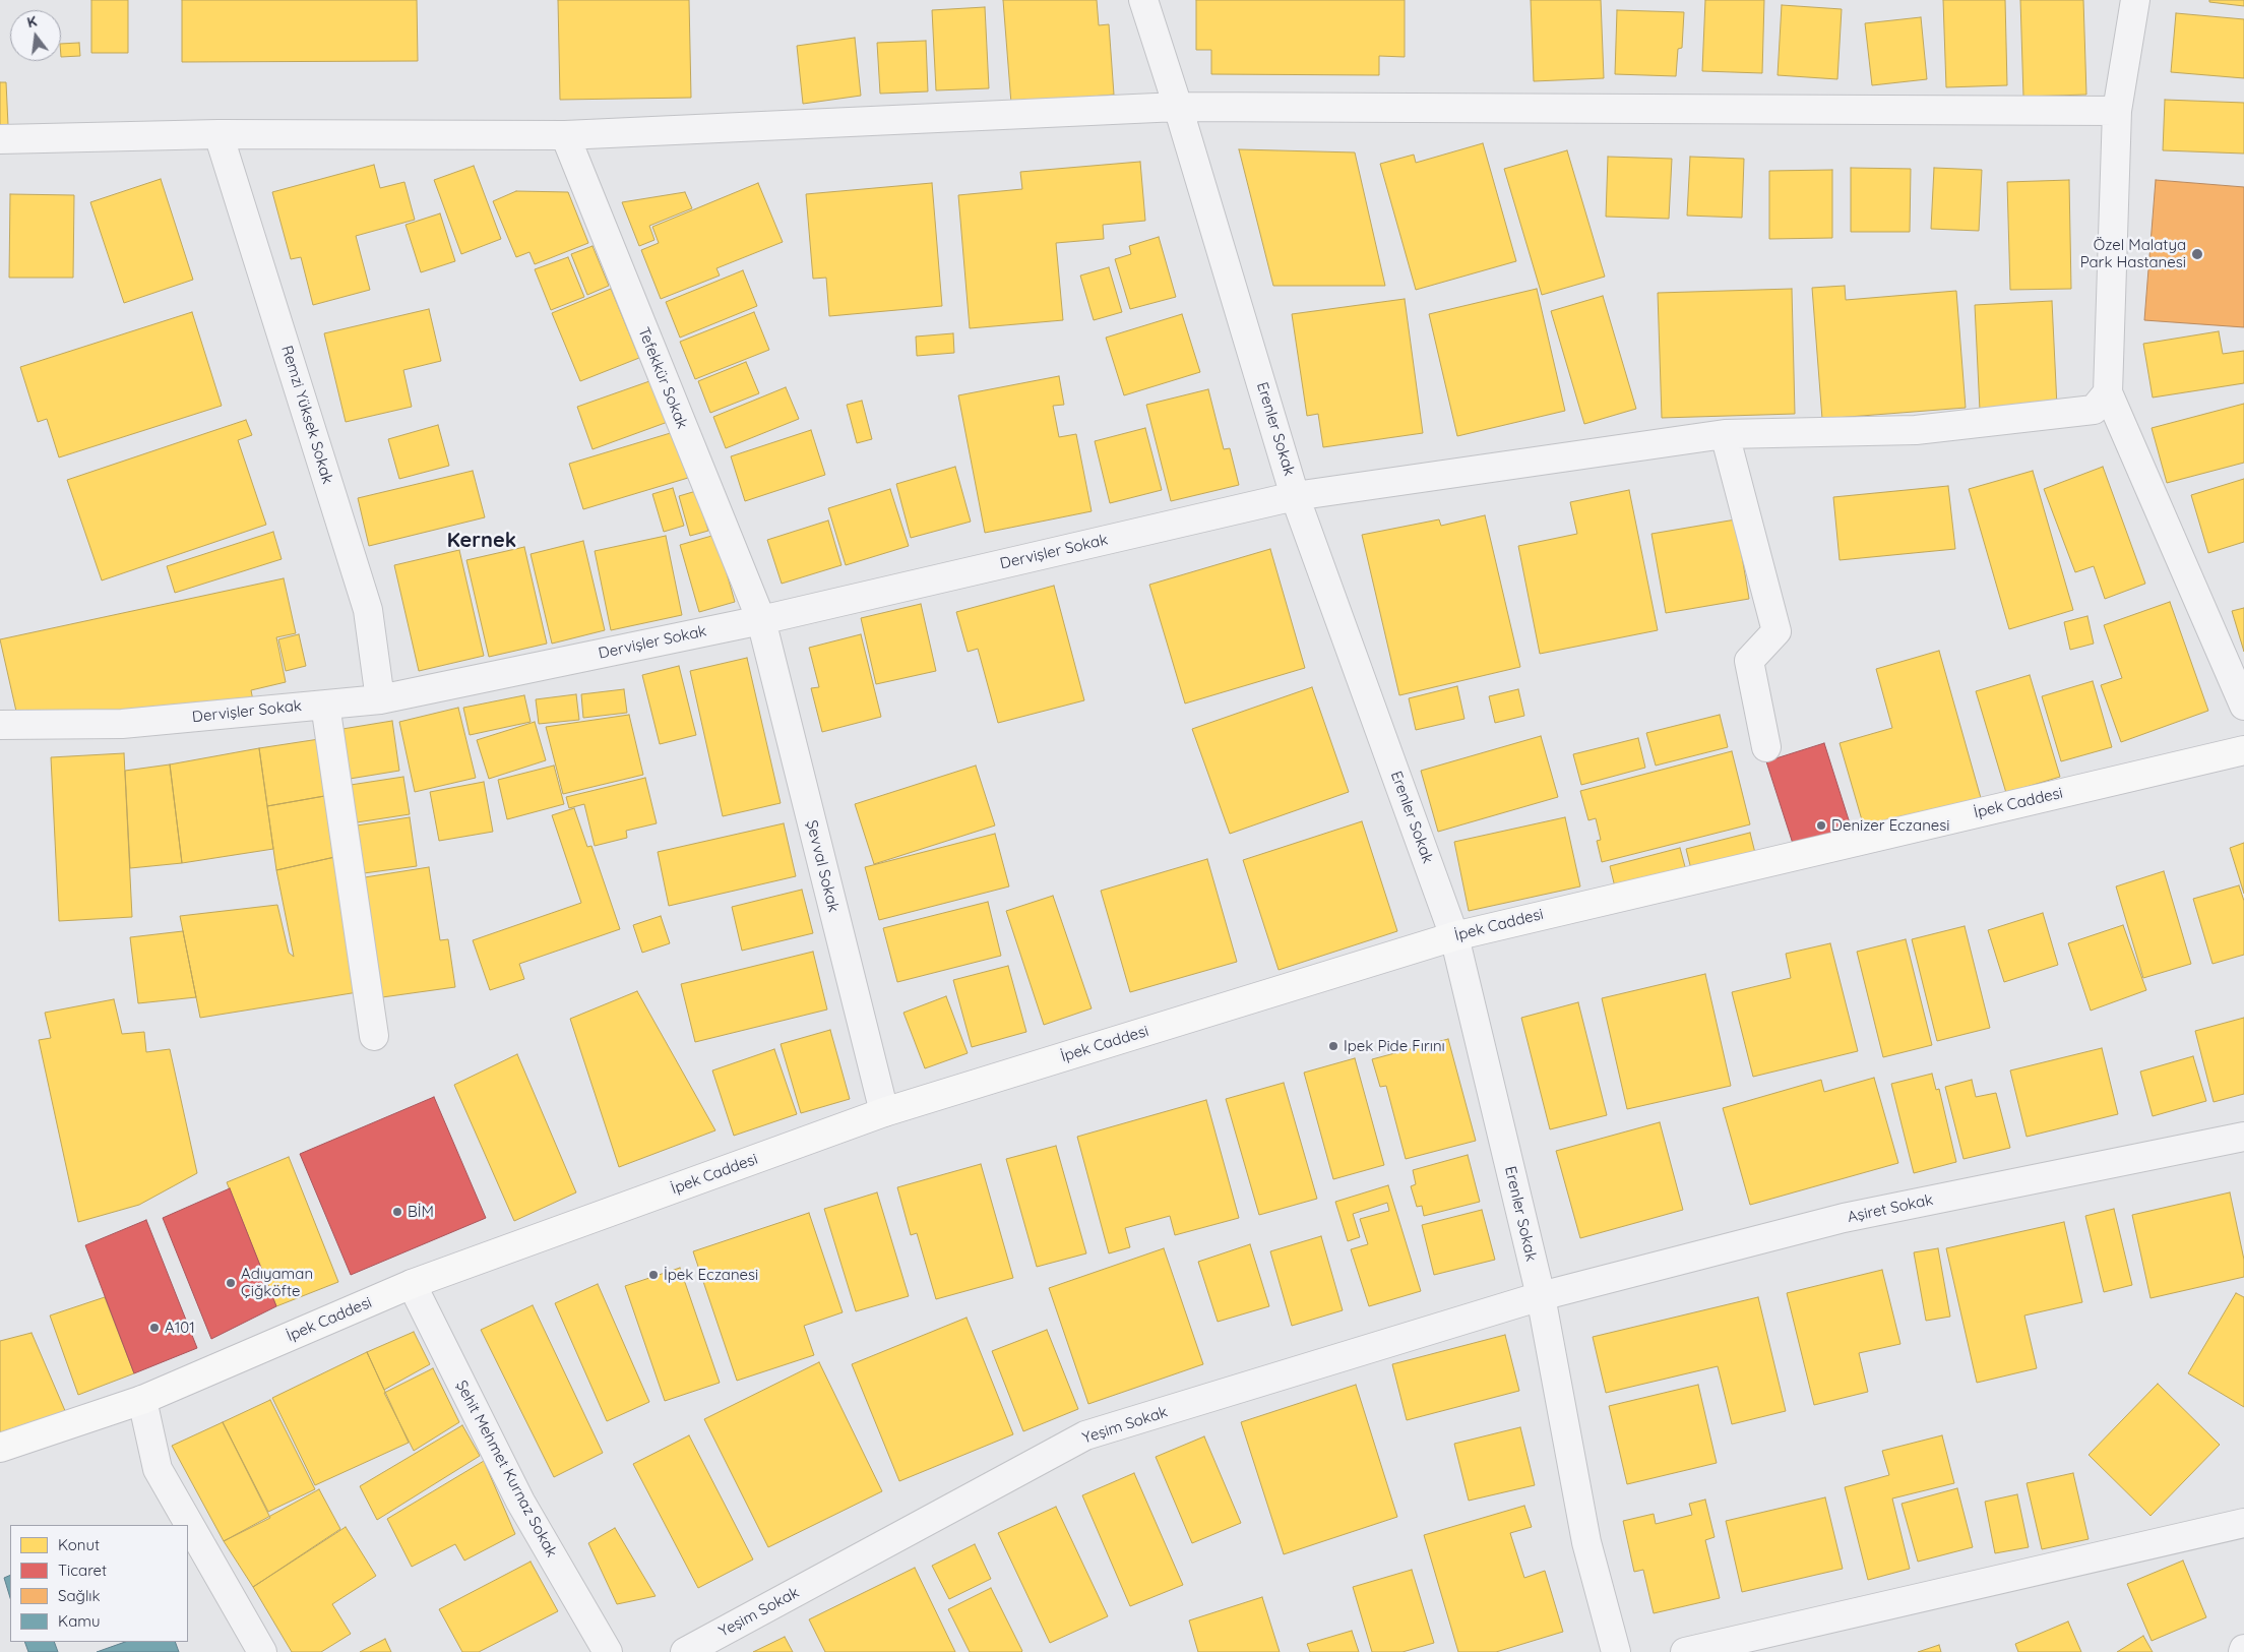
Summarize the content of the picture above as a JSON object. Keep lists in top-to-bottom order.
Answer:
{
  "streets": {
    "main road": ["İpek Caddesi"],
    "street": [
      "Tefekkür Sokak",
      "Remzi Yüksek Sokak",
      "Erenler Sokak",
      "Dervişler Sokak",
      "Şevval Sokak",
      "Aşiret Sokak",
      "Yeşim Sokak",
      "Şehit Mehmet Kurnaz Sokak"
    ]
  },
  "crossings": [
    ["Tefekkür Sokak", "Dervişler Sokak"],
    ["Tefekkür Sokak", "Şevval Sokak"],
    ["Remzi Yüksek Sokak", "Dervişler Sokak"],
    ["Erenler Sokak", "Dervişler Sokak"],
    ["Erenler Sokak", "İpek Caddesi"],
    ["Erenler Sokak", "Aşiret Sokak"],
    ["Erenler Sokak", "Yeşim Sokak"],
    ["Dervişler Sokak", "Şevval Sokak"],
    ["İpek Caddesi", "Şevval Sokak"],
    ["İpek Caddesi", "Şehit Mehmet Kurnaz Sokak"],
    ["Aşiret Sokak", "Yeşim Sokak"]
  ],
  "districts": ["Kernek"],
  "places": [
    "Özel Malatya Park Hastanesi",
    "Denizer Eczanesi",
    "Ipek Pide Fırını",
    "BİM",
    "İpek Eczanesi",
    "Adıyaman Çiğköfte",
    "A101"
  ],
  "legend": [
    "Konut",
    "Ticaret",
    "Sağlık",
    "Kamu"
  ],
  "north": "top"
}
